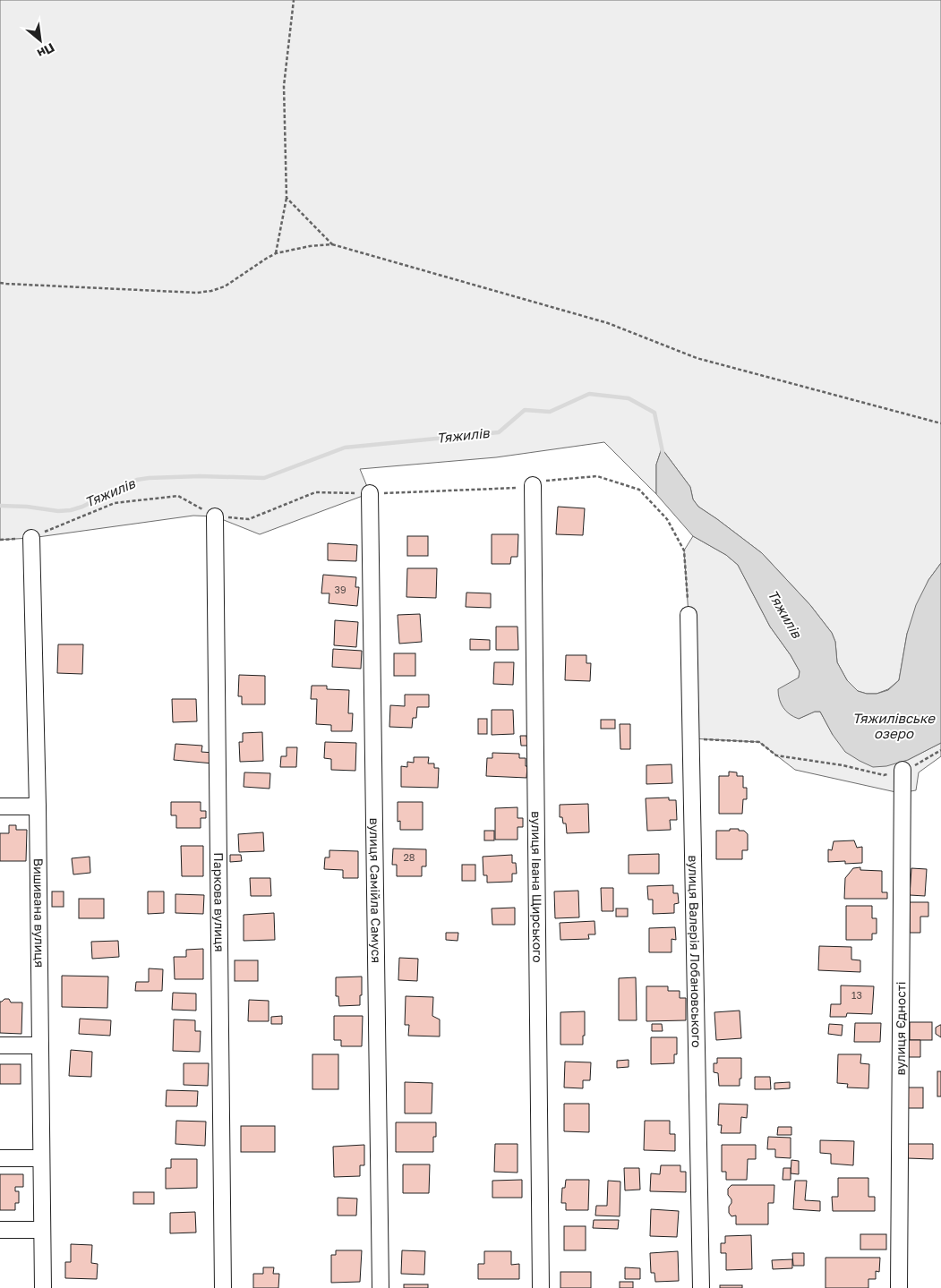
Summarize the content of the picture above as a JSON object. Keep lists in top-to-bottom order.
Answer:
{
  "streets": {
    "street": [
      "вулиця Івана Щирського",
      "вулиця Самійла Самуся",
      "Паркова вулиця",
      "Вишивана вулиця",
      "вулиця Валерія Лобановського",
      "вулиця Єдності"
    ]
  },
  "water": ["Тяжилів", "Тяжилівське озеро"],
  "house_numbers": ["39", "28", "13"],
  "north": "bottom right"
}
